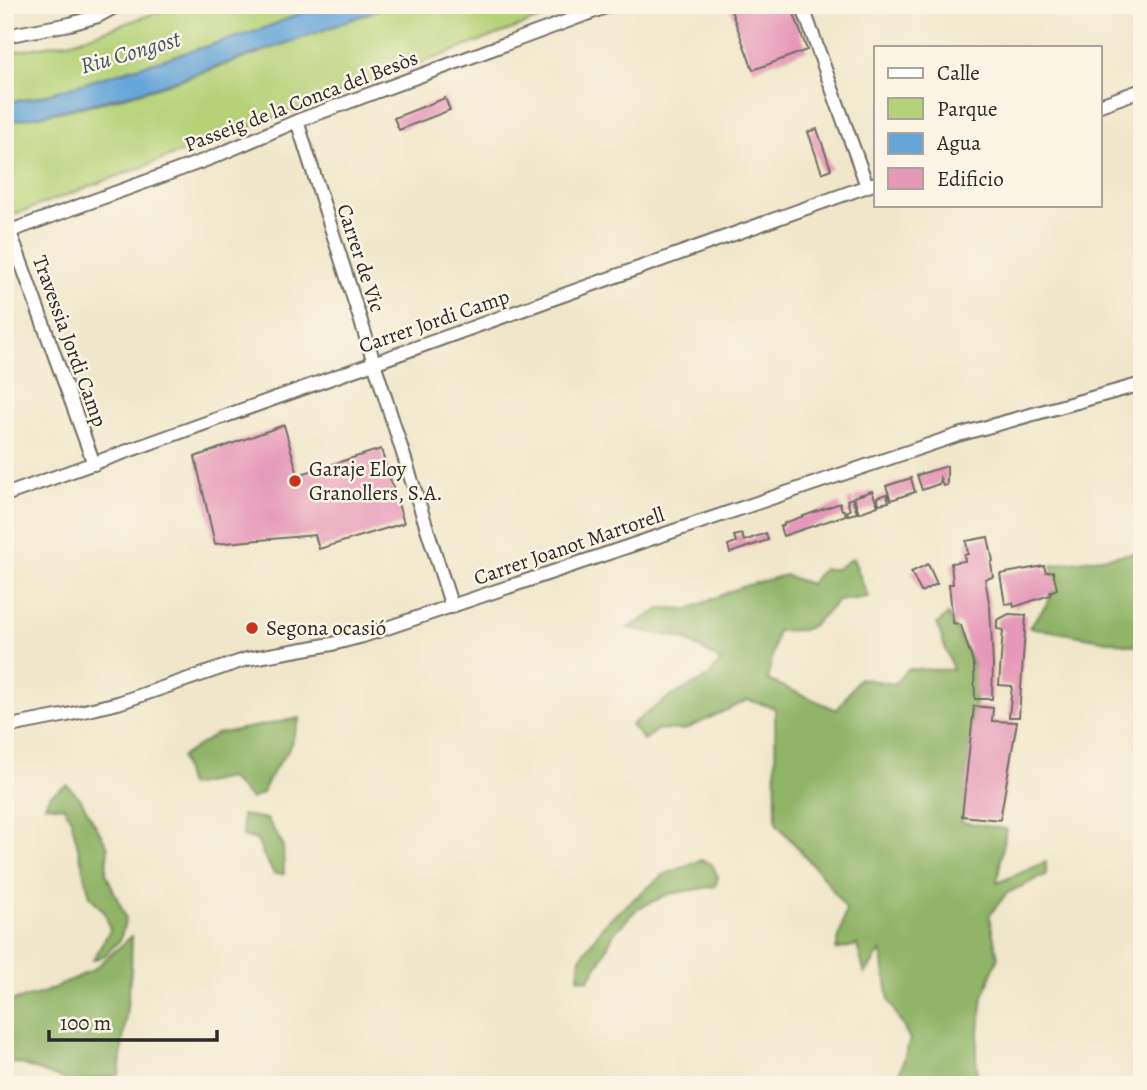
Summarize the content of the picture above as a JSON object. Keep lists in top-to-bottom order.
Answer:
{
  "streets": {
    "street": [
      "Passeig de la Conca del Besòs",
      "Carrer de Vic",
      "Carrer Jordi Camp",
      "Travessia Jordi Camp",
      "Carrer Joanot Martorell"
    ]
  },
  "crossings": [
    ["Passeig de la Conca del Besòs", "Carrer de Vic"],
    ["Passeig de la Conca del Besòs", "Travessia Jordi Camp"],
    ["Carrer de Vic", "Carrer Jordi Camp"],
    ["Carrer de Vic", "Carrer Joanot Martorell"],
    ["Carrer Jordi Camp", "Travessia Jordi Camp"]
  ],
  "water": ["Riu Congost"],
  "places": ["Garaje Eloy Granollers, S.A.", "Segona ocasió"],
  "legend": [
    "Calle",
    "Parque",
    "Agua",
    "Edificio"
  ],
  "scale_bar": "100 m"
}
